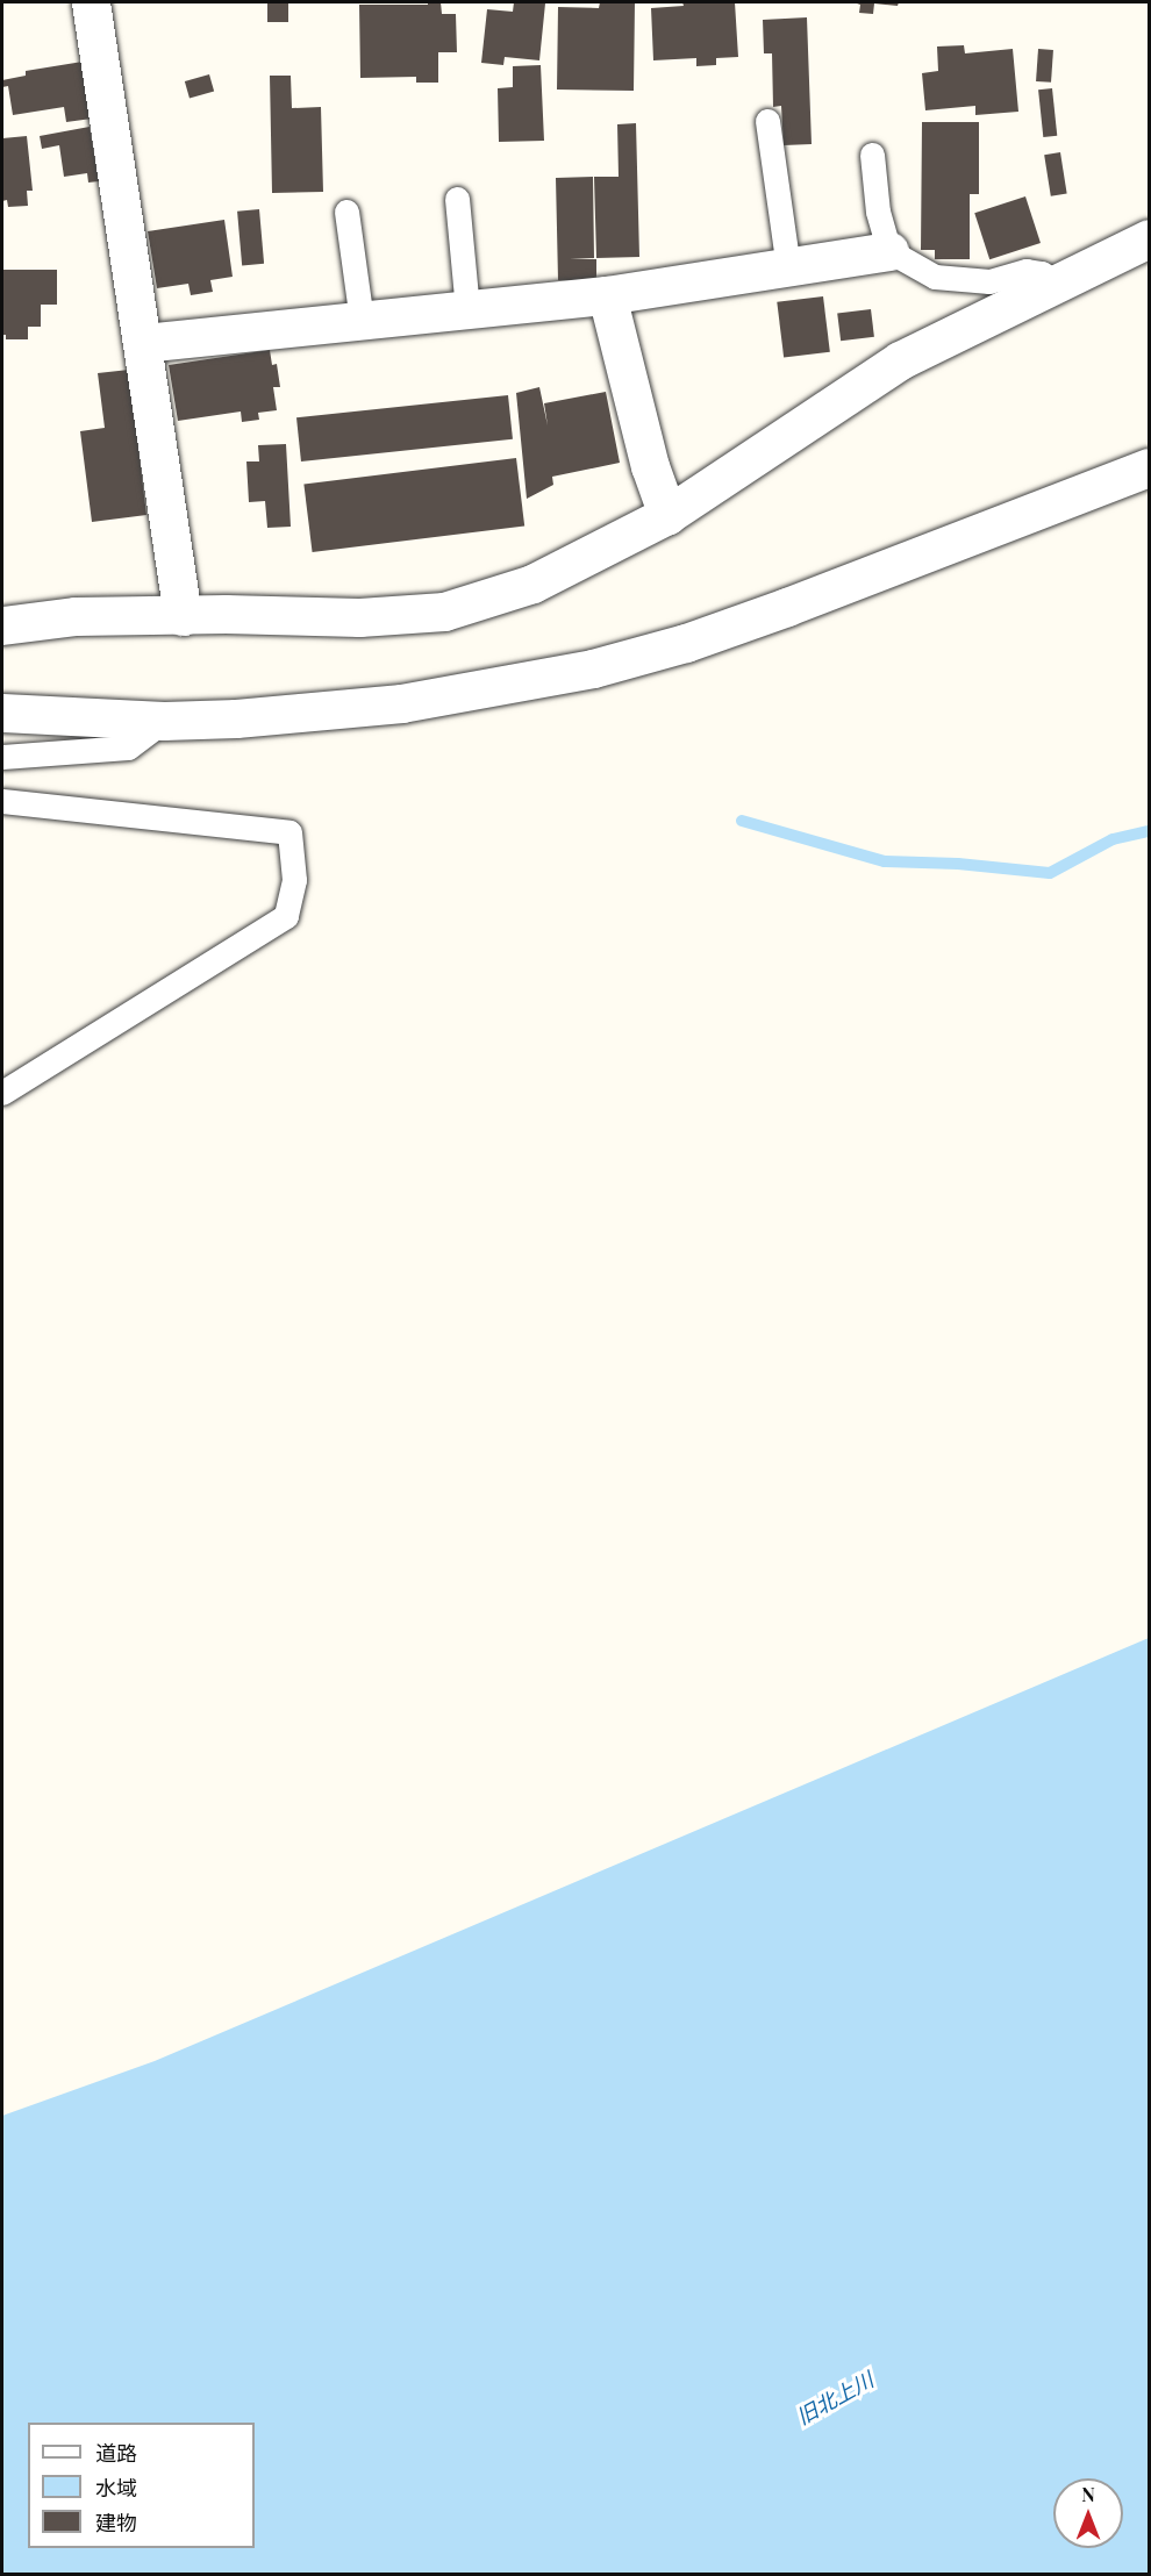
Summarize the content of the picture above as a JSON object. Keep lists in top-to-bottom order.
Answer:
{
  "water": ["旧北上川"],
  "legend": ["道路", "水域", "建物"],
  "north": "top"
}
